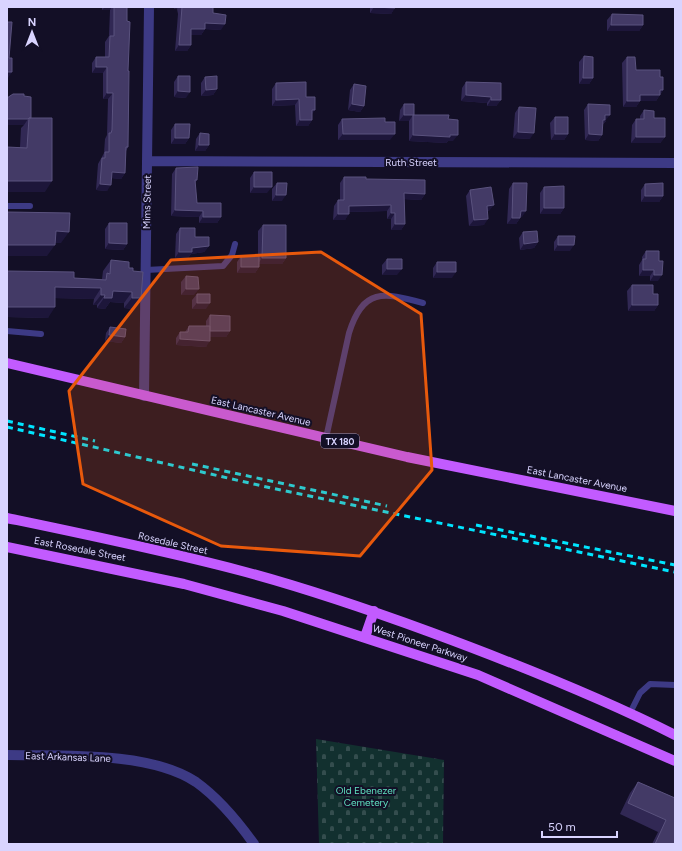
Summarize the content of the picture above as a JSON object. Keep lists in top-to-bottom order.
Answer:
{
  "streets": {
    "main road": [
      "East Lancaster Avenue",
      "TX 180",
      "Rosedale Street",
      "East Rosedale Street",
      "West Pioneer Parkway"
    ],
    "street": ["Ruth Street", "Mims Street", "East Arkansas Lane"]
  },
  "crossings": [
    ["Ruth Street", "Mims Street"],
    ["Mims Street", "East Lancaster Avenue"],
    ["Rosedale Street", "West Pioneer Parkway"],
    ["East Rosedale Street", "West Pioneer Parkway"]
  ],
  "parks": ["Old Ebenezer Cemetery"],
  "scale_bar": "50 m",
  "north": "top"
}
